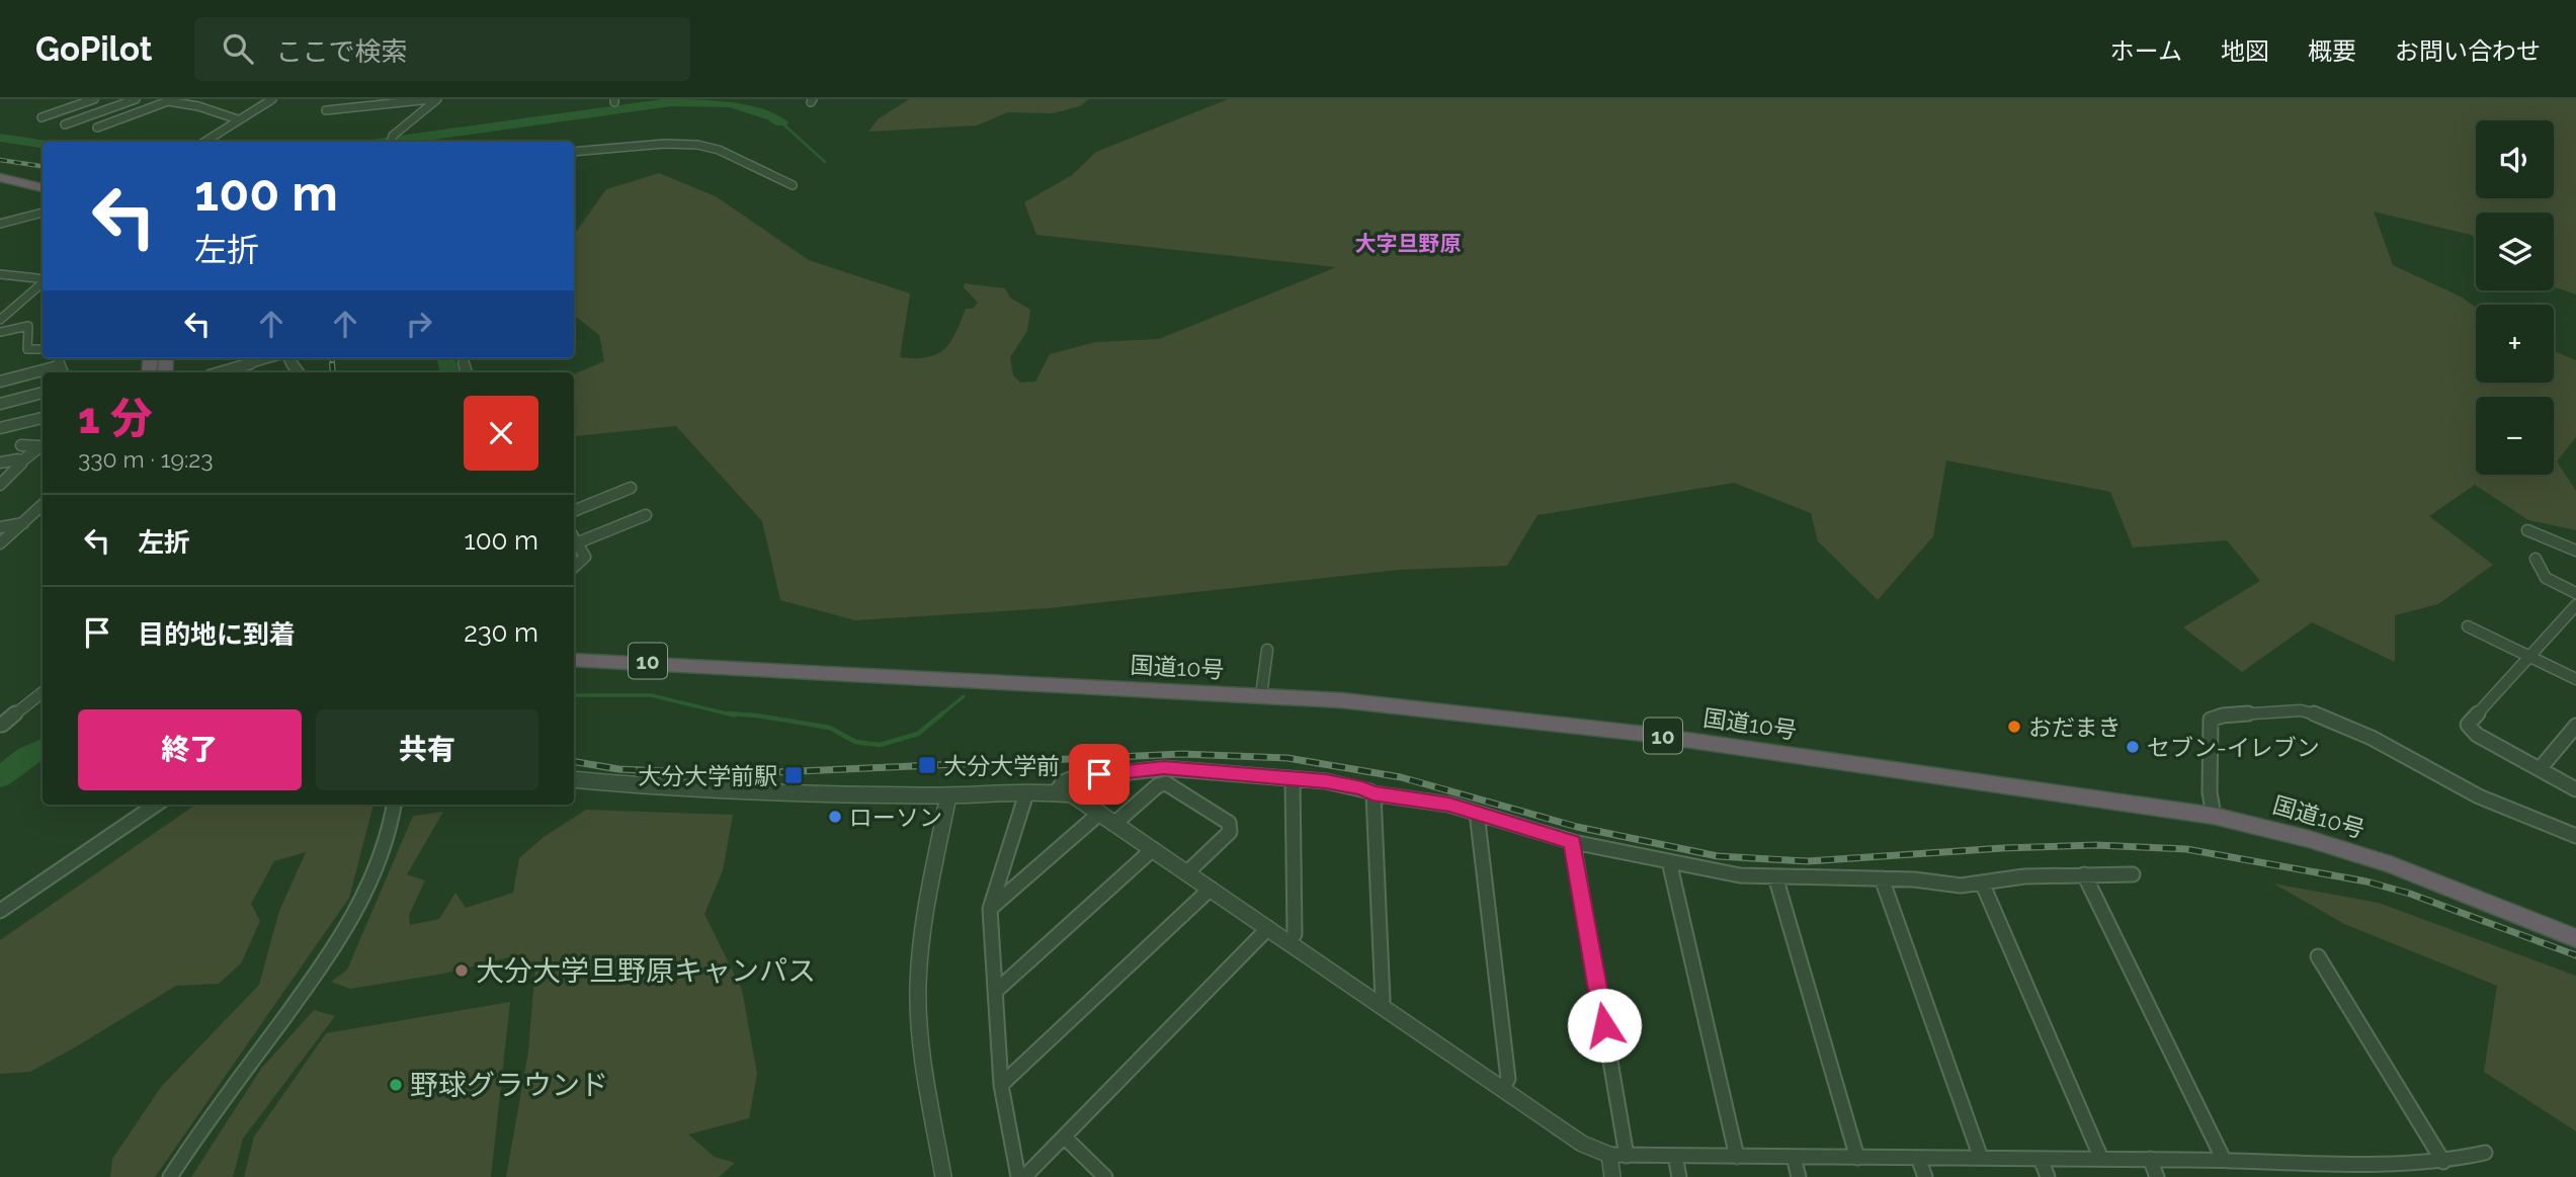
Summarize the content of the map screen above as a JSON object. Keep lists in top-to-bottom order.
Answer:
{
  "streets": {
    "highway": ["10", "国道10号"]
  },
  "districts": ["大字旦野原"],
  "places": {
    "other": [
      "おだまき",
      "セブン-イレブン",
      "ローソン",
      "大分大学旦野原キャンパス",
      "野球グラウンド"
    ],
    "transit": ["大分大学前", "大分大学前駅"]
  },
  "page": {
    "header": "GoPilot",
    "search": "ここで検索",
    "nav": [
      "ホーム",
      "地図",
      "概要",
      "お問い合わせ"
    ],
    "map_buttons": ["+", "−"],
    "turn": ["100 m", "左折"],
    "heading": ["1 分", "330 m · 19:23"],
    "list": [
      {
        "name": "左折",
        "value": "100 m"
      },
      {
        "name": "目的地に到着",
        "value": "230 m"
      }
    ],
    "buttons": ["終了", "共有"]
  }
}
